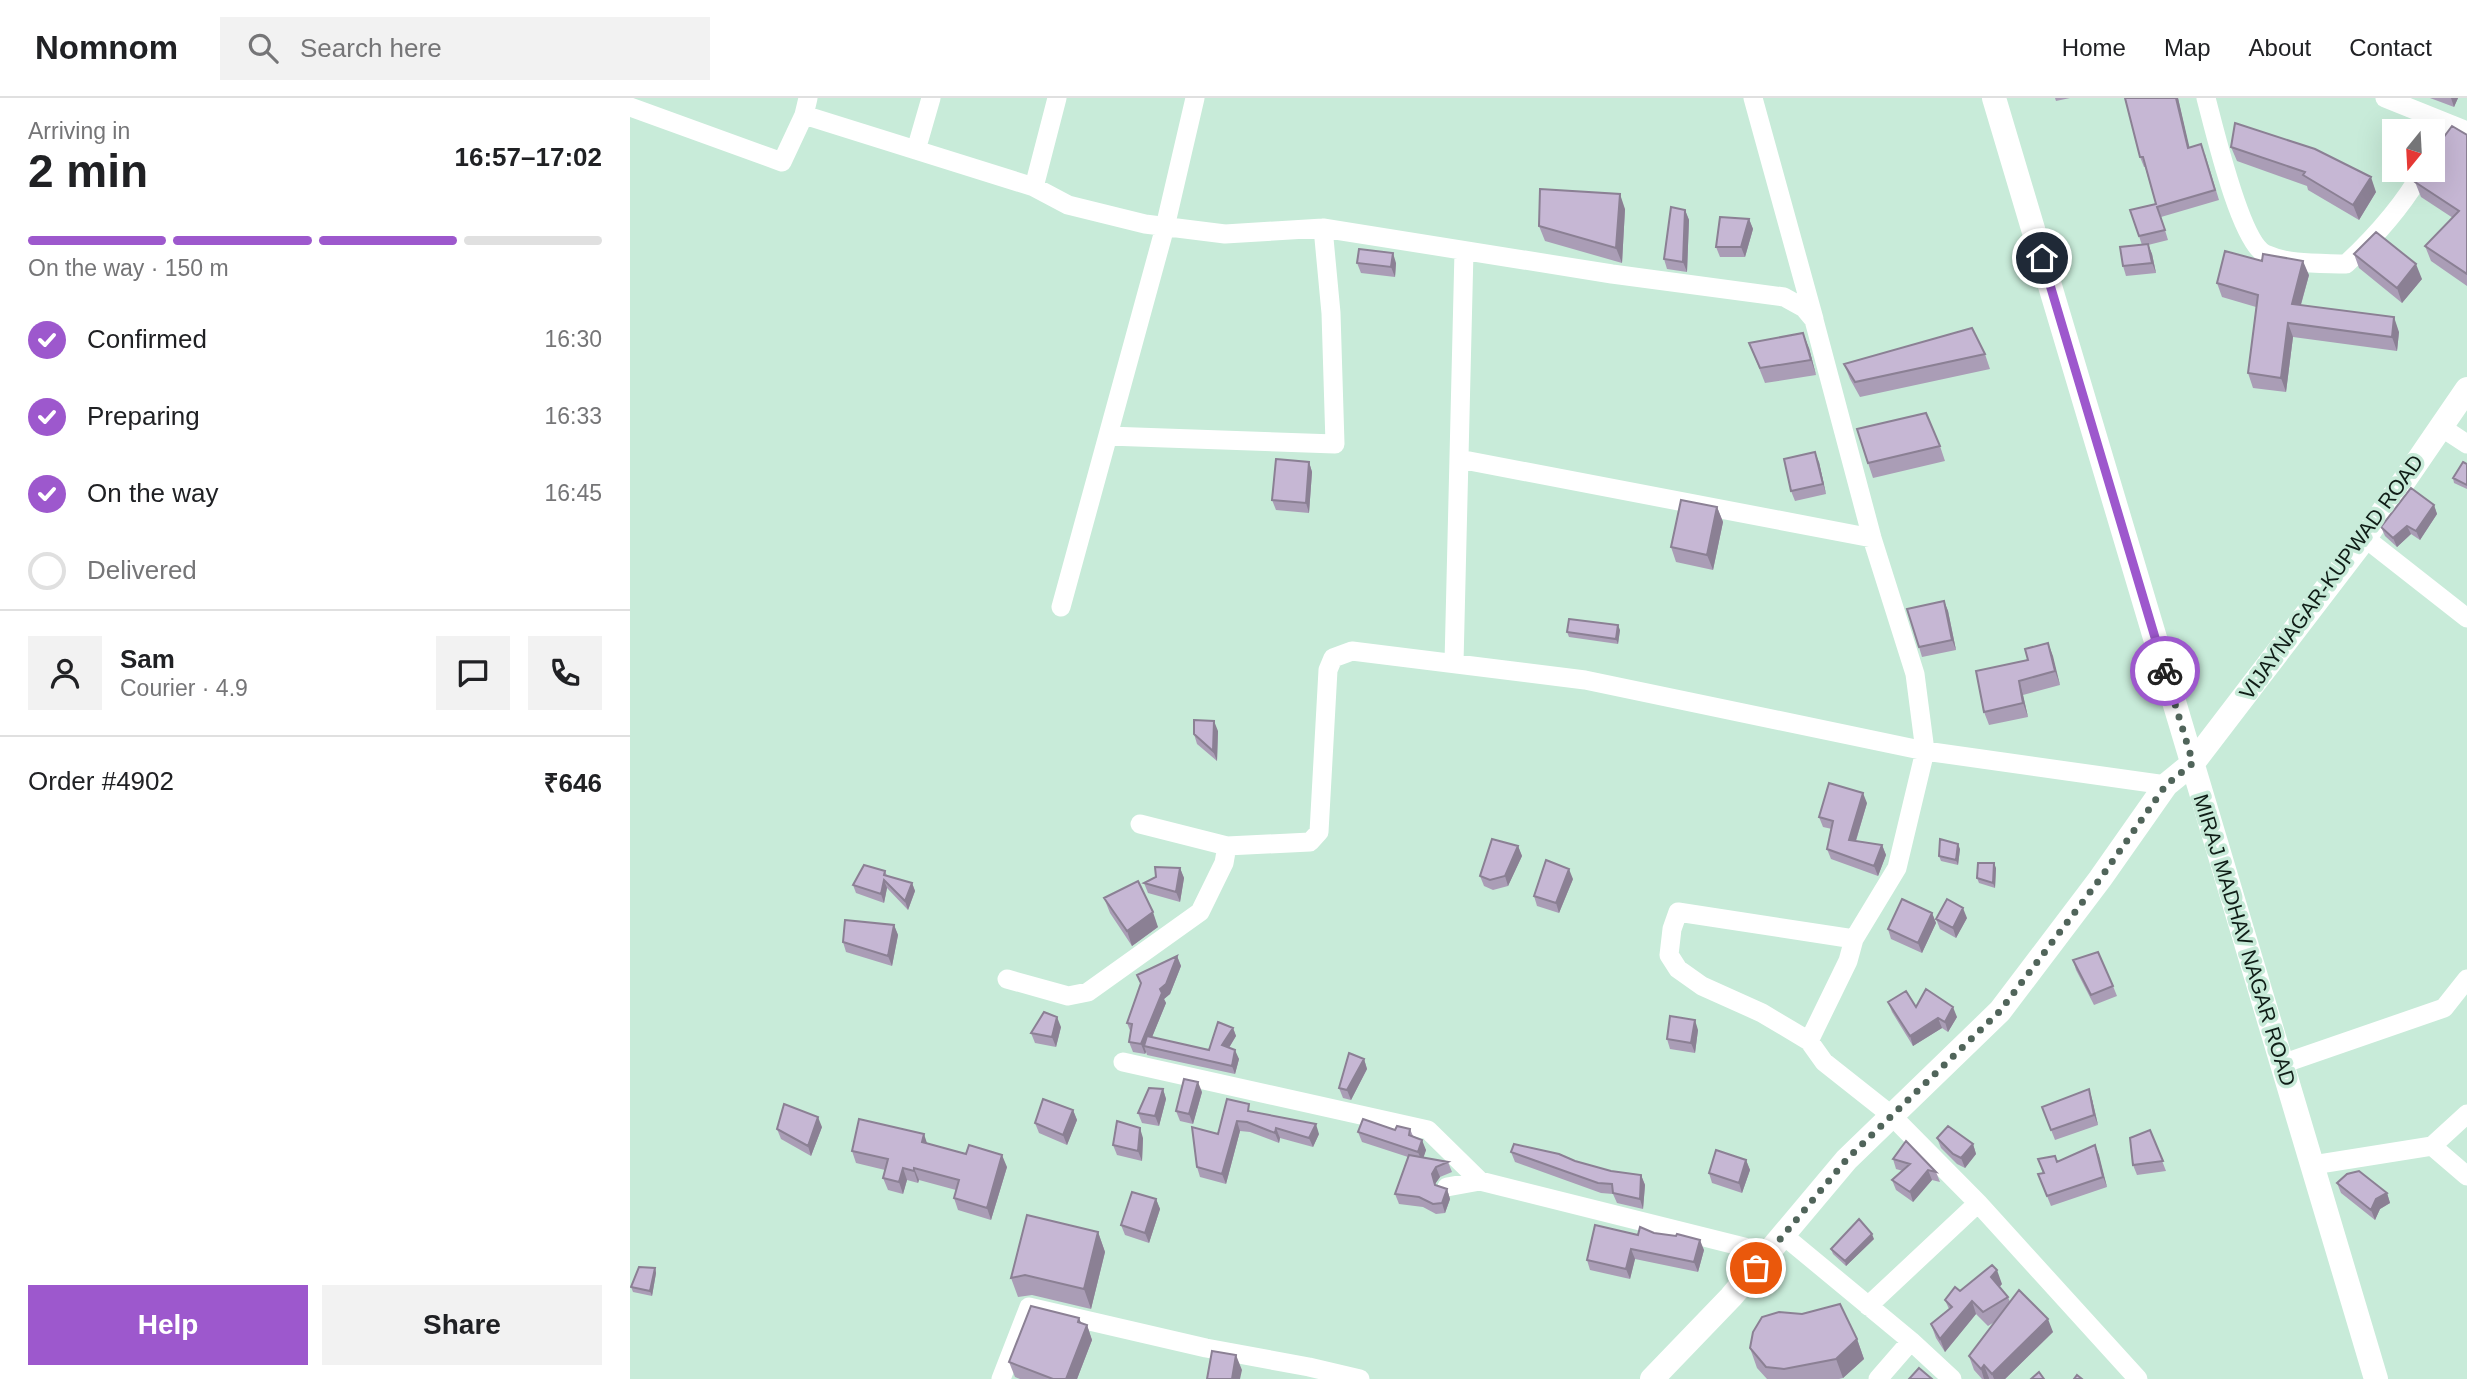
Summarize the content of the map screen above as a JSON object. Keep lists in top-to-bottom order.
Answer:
{
  "streets": {
    "street": ["VIJAYNAGAR-KUPWAD ROAD", "MIRAJ MADHAV NAGAR ROAD"]
  },
  "crossings": [
    ["VIJAYNAGAR-KUPWAD ROAD", "MIRAJ MADHAV NAGAR ROAD"]
  ],
  "north": "bottom",
  "page": {
    "header": "Nomnom",
    "search": "Search here",
    "nav": [
      "Home",
      "Map",
      "About",
      "Contact"
    ],
    "heading": ["2 min", "Arriving in", "16:57–17:02"],
    "panel": [
      "Sam",
      "Courier · 4.9",
      "Order #4902",
      "₹646"
    ],
    "bar": "On the way · 150 m",
    "list": [
      ["Confirmed", "16:30"],
      ["Preparing", "16:33"],
      ["On the way", "16:45"],
      "Delivered"
    ],
    "buttons": ["Help", "Share"]
  }
}
